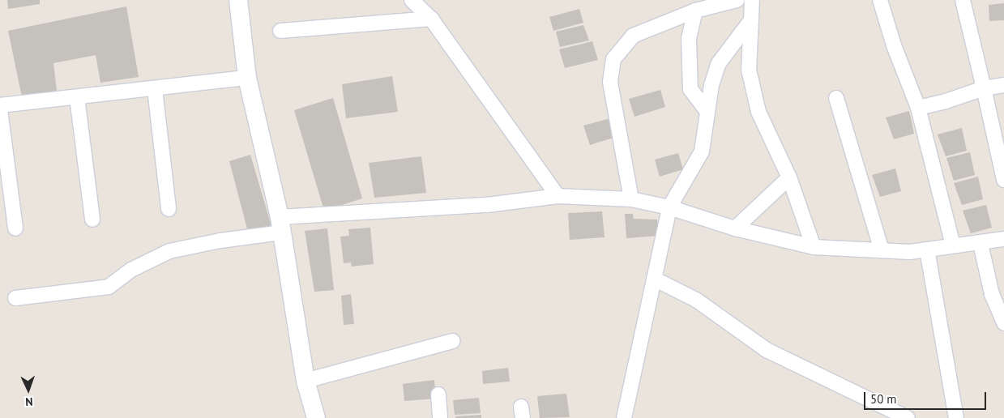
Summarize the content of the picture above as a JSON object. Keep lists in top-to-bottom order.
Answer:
{
  "scale_bar": "50 m",
  "north": "bottom"
}
